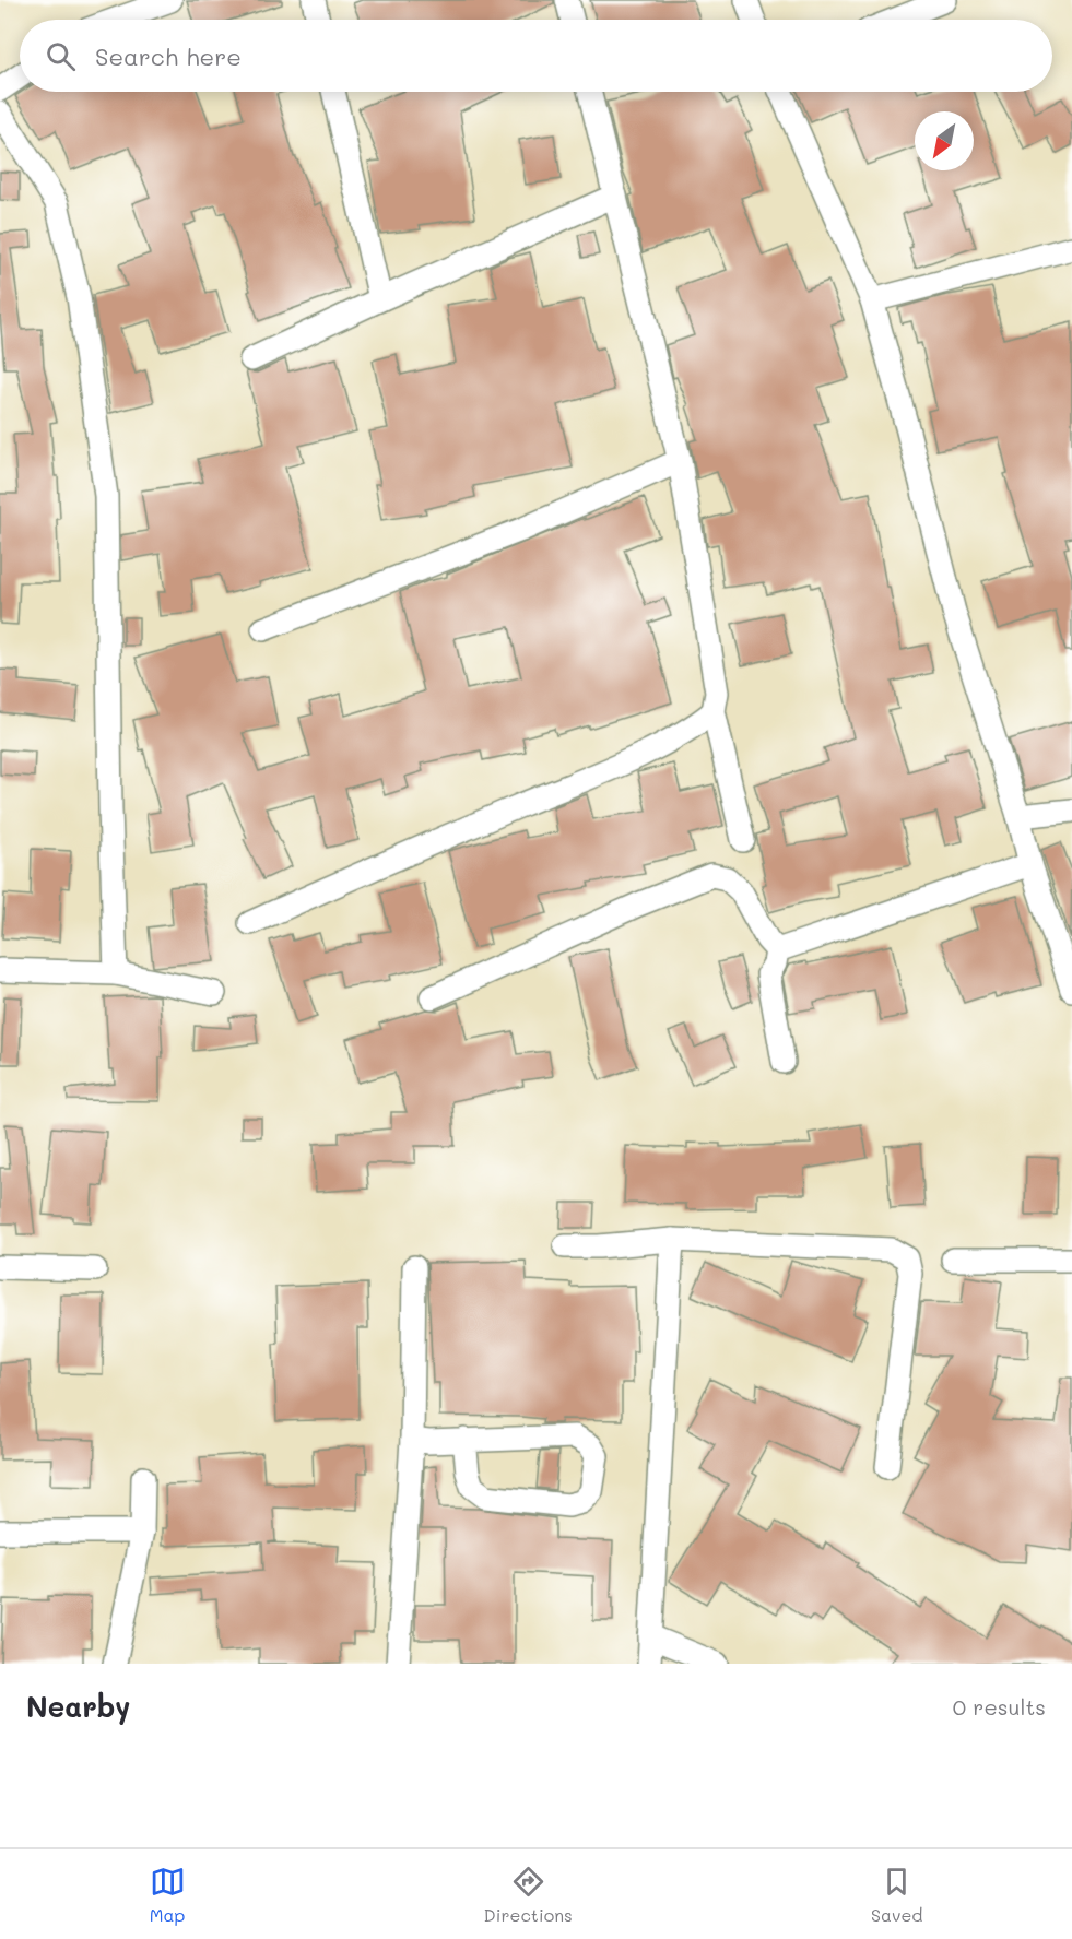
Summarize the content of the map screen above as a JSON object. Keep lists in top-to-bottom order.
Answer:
{
  "north": "bottom left",
  "page": {
    "search": "Search here",
    "heading": ["Nearby", "0 results"],
    "nav": ["Map", "Directions", "Saved"]
  }
}
